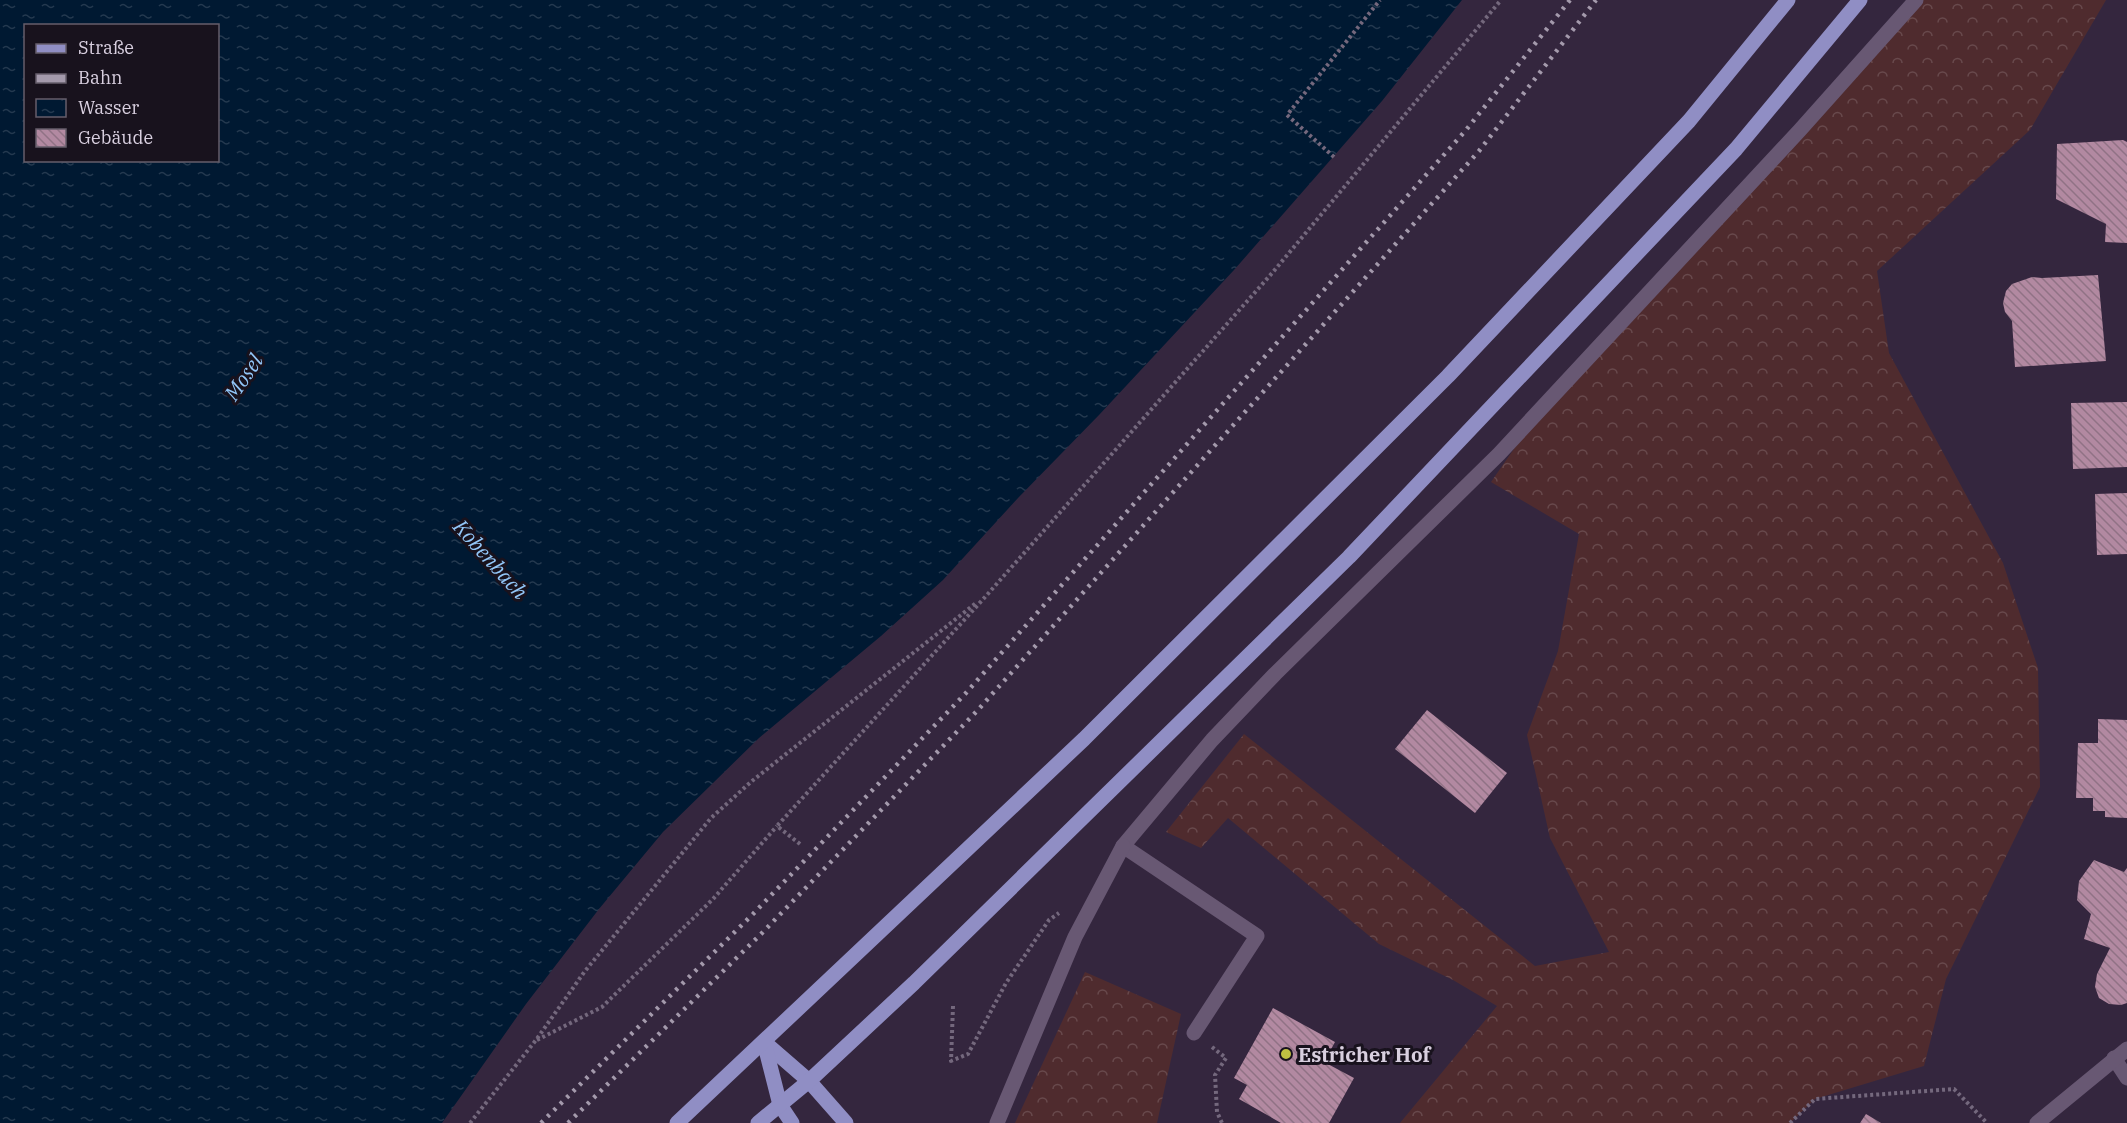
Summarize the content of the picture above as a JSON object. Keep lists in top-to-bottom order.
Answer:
{
  "water": ["Mosel", "Kobenbach"],
  "places": ["Estricher Hof"],
  "legend": [
    "Straße",
    "Bahn",
    "Wasser",
    "Gebäude"
  ]
}
